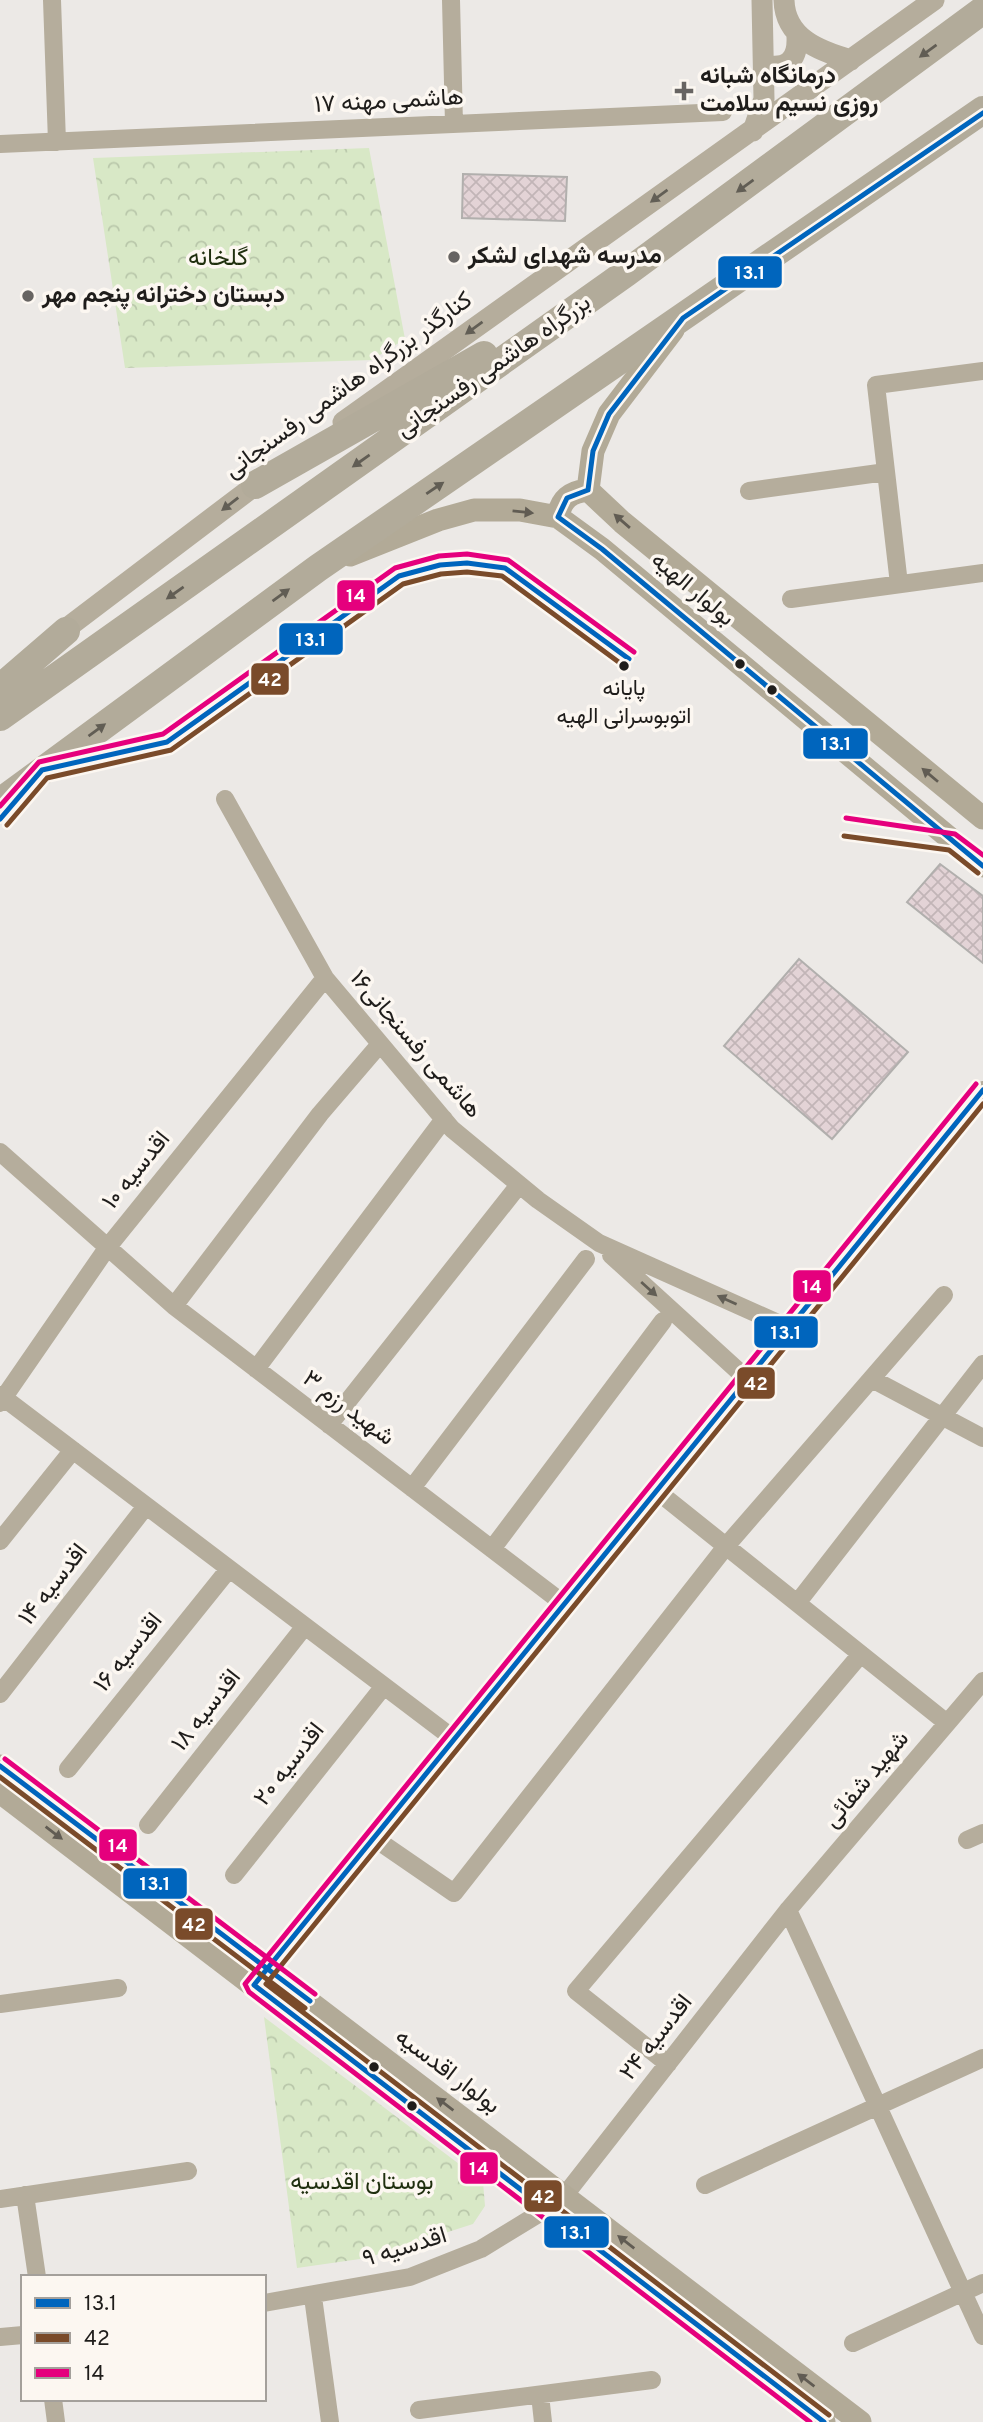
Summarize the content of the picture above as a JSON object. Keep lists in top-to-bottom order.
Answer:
{
  "streets": {
    "highway": ["بزرگراه هاشمی رفسنجانی"],
    "main road": ["بولوار الهیه", "بولوار اقدسیه"],
    "street": [
      "هاشمی مهنه ۱۷",
      "کنارگذر بزرگراه هاشمی رفسنجانی",
      "هاشمی رفسنجانی۱۶",
      "اقدسیه ۱۰",
      "شهید رزم ۳",
      "اقدسیه ۱۴",
      "اقدسیه ۱۶",
      "اقدسیه ۱۸",
      "اقدسیه ۲۰",
      "شهید شفائی",
      "اقدسیه ۲۴",
      "اقدسیه ۹"
    ]
  },
  "crossings": [
    ["هاشمی رفسنجانی۱۶", "اقدسیه ۱۰"],
    ["اقدسیه ۱۰", "شهید رزم ۳"],
    ["شهید شفائی", "اقدسیه ۲۴"],
    ["اقدسیه ۲۴", "بولوار اقدسیه"],
    ["اقدسیه ۲۴", "اقدسیه ۹"],
    ["بولوار اقدسیه", "اقدسیه ۹"]
  ],
  "one_way": ["کنارگذر بزرگراه هاشمی رفسنجانی"],
  "parks": ["گلخانه", "بوستان اقدسیه"],
  "places": {
    "health": ["درمانگاه شبانه روزی نسیم سلامت"],
    "other": ["مدرسه شهدای لشکر", "دبستان دخترانه پنجم مهر", "پایانه اتوبوسرانی الهیه"]
  },
  "lines": ["transit line 13.1", "transit line 14", "transit line 42"],
  "legend": ["13.1", "42", "14"]
}
